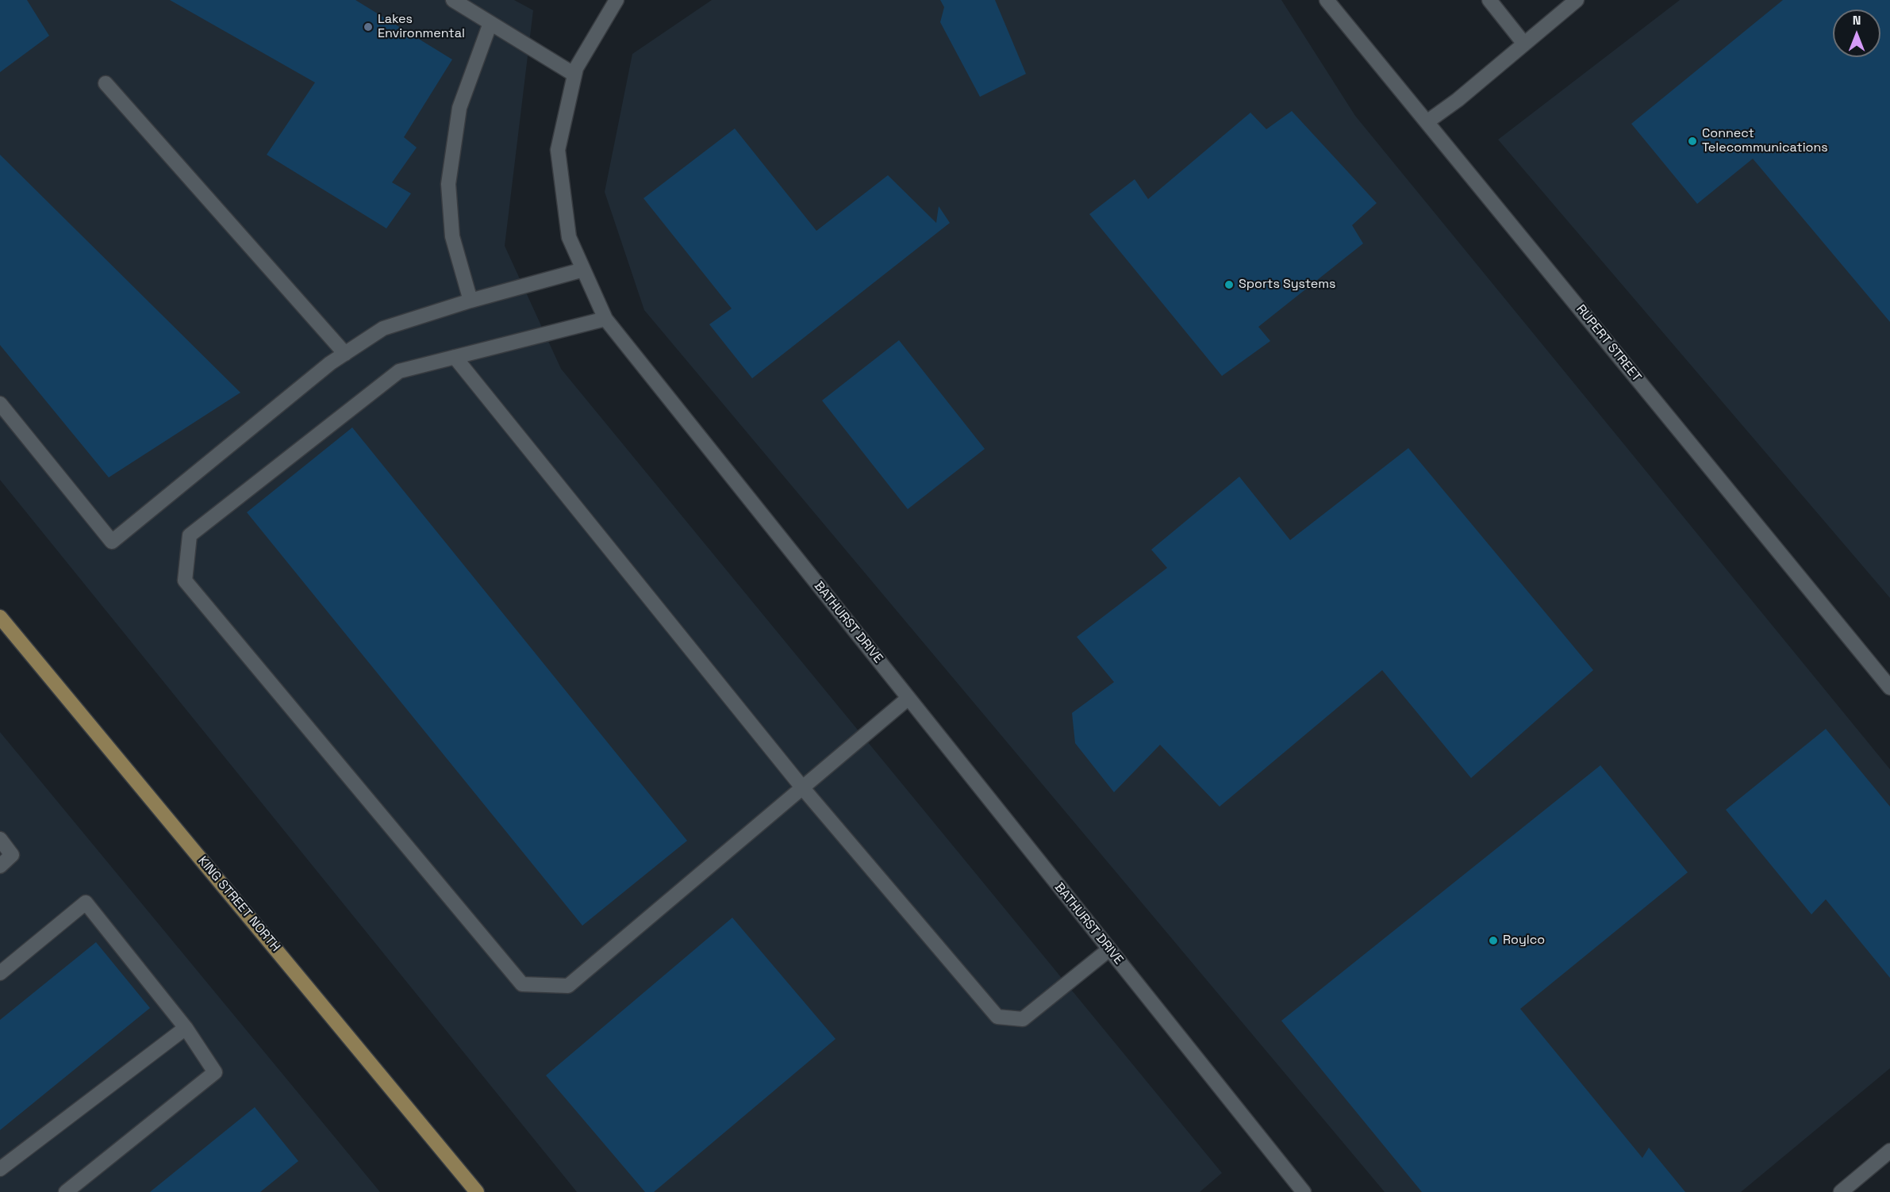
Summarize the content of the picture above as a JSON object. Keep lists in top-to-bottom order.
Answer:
{
  "streets": {
    "main road": ["KING STREET NORTH"],
    "street": ["RUPERT STREET", "BATHURST DRIVE"]
  },
  "places": [
    "Lakes Environmental",
    "Connect Telecommunications",
    "Sports Systems",
    "Roylco"
  ],
  "north": "top"
}
